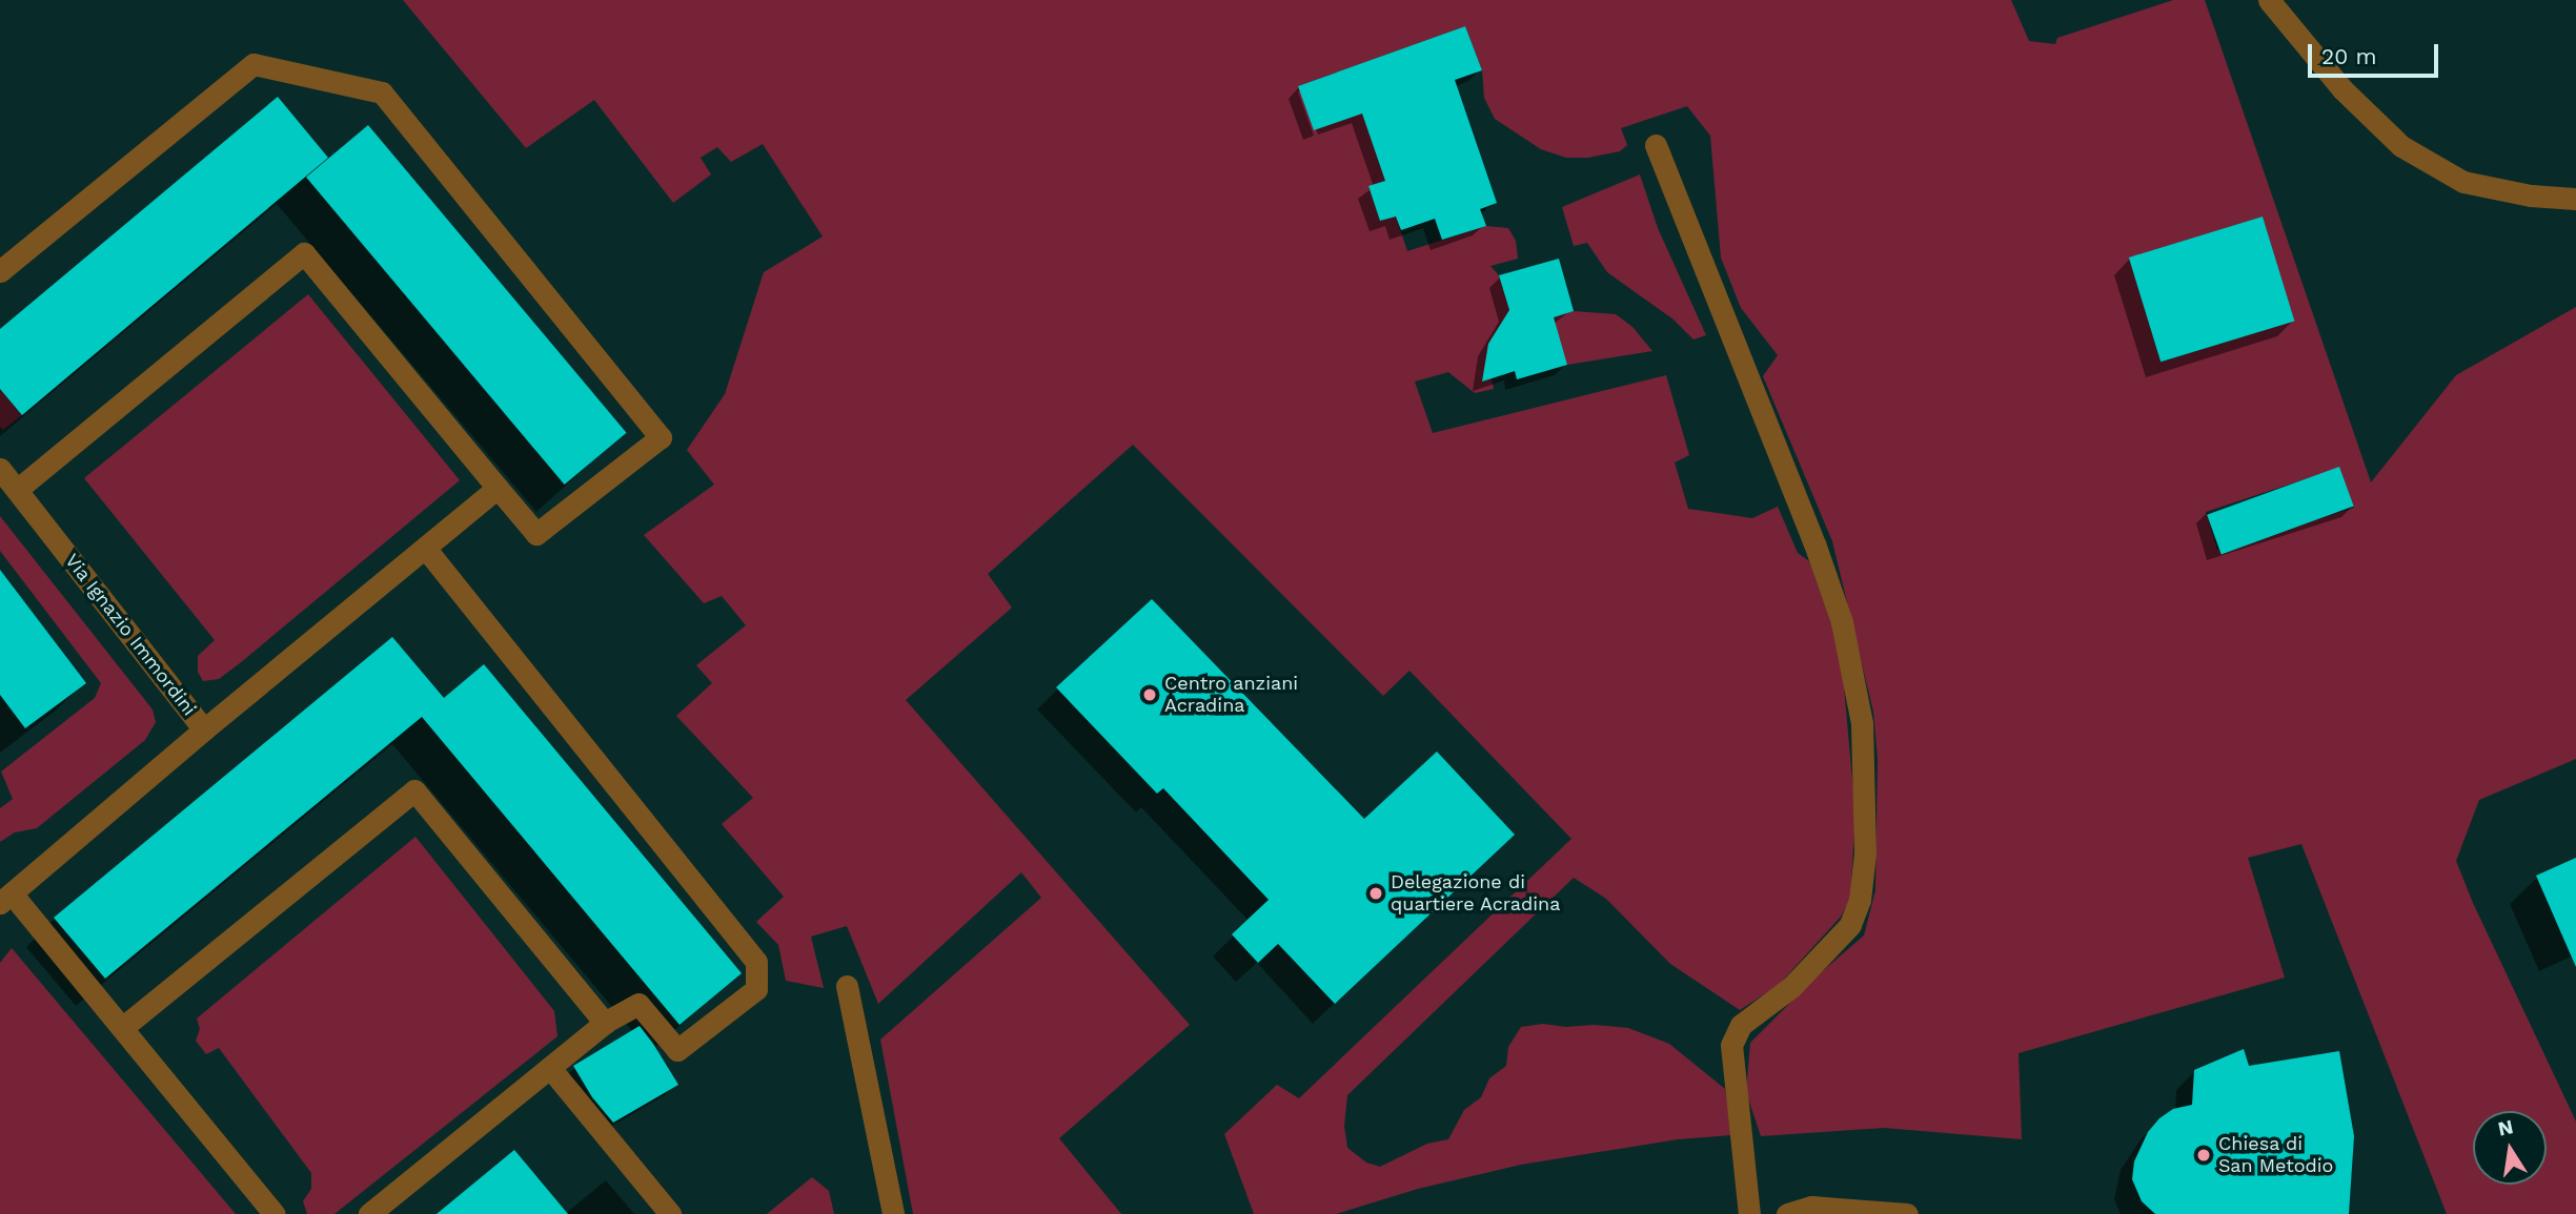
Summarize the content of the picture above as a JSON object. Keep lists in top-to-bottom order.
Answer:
{
  "streets": {
    "street": ["Via Ignazio Immordini"]
  },
  "places": ["Centro anziani Acradina", "Delegazione di quartiere Acradina", "Chiesa di San Metodio"],
  "scale_bar": "20 m",
  "north": "top"
}
